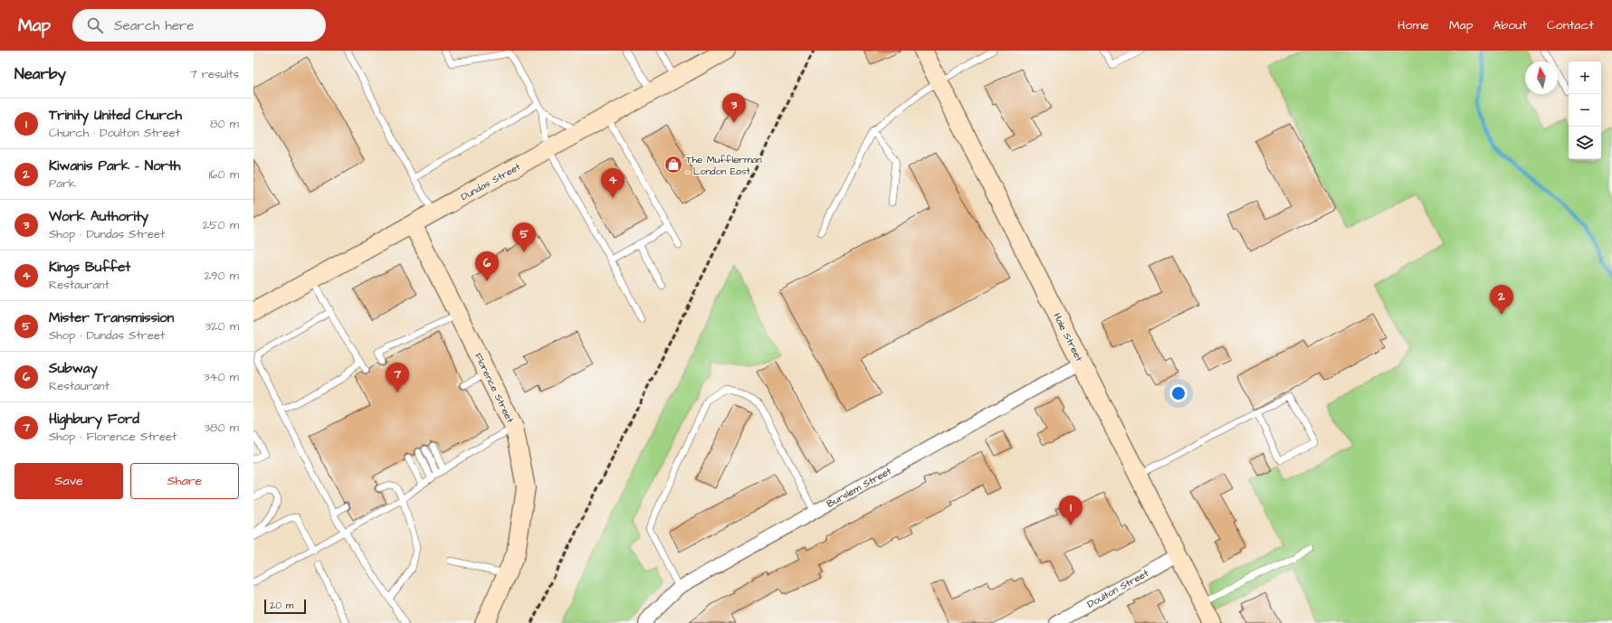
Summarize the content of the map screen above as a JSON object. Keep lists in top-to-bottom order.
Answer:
{
  "streets": {
    "main road": ["Dundas Street", "Hale Street", "Florence Street"],
    "street": ["Burslem Street", "Doulton Street"]
  },
  "crossings": [
    ["Dundas Street", "Florence Street"],
    ["Hale Street", "Burslem Street"],
    ["Hale Street", "Doulton Street"]
  ],
  "places": {
    "shop": ["The Mufflerman - London East"]
  },
  "scale_bar": "20 m",
  "north": "top",
  "page": {
    "header": "Map",
    "search": "Search here",
    "nav": [
      "Home",
      "Map",
      "About",
      "Contact"
    ],
    "heading": ["Nearby", "7 results"],
    "map_buttons": ["+", "−"],
    "pins": [
      "3",
      "4",
      "5",
      "6",
      "2",
      "7",
      "1"
    ],
    "list": [
      {
        "mark": "1",
        "name": "Trinity United Church",
        "note": "Church · Doulton Street",
        "value": "80 m"
      },
      {
        "mark": "2",
        "name": "Kiwanis Park - North",
        "note": "Park",
        "value": "160 m"
      },
      {
        "mark": "3",
        "name": "Work Authority",
        "note": "Shop · Dundas Street",
        "value": "250 m"
      },
      {
        "mark": "4",
        "name": "Kings Buffet",
        "note": "Restaurant",
        "value": "290 m"
      },
      {
        "mark": "5",
        "name": "Mister Transmission",
        "note": "Shop · Dundas Street",
        "value": "320 m"
      },
      {
        "mark": "6",
        "name": "Subway",
        "note": "Restaurant",
        "value": "340 m"
      },
      {
        "mark": "7",
        "name": "Highbury Ford",
        "note": "Shop · Florence Street",
        "value": "380 m"
      }
    ],
    "buttons": ["Save", "Share"],
    "scale": "20 m"
  }
}
